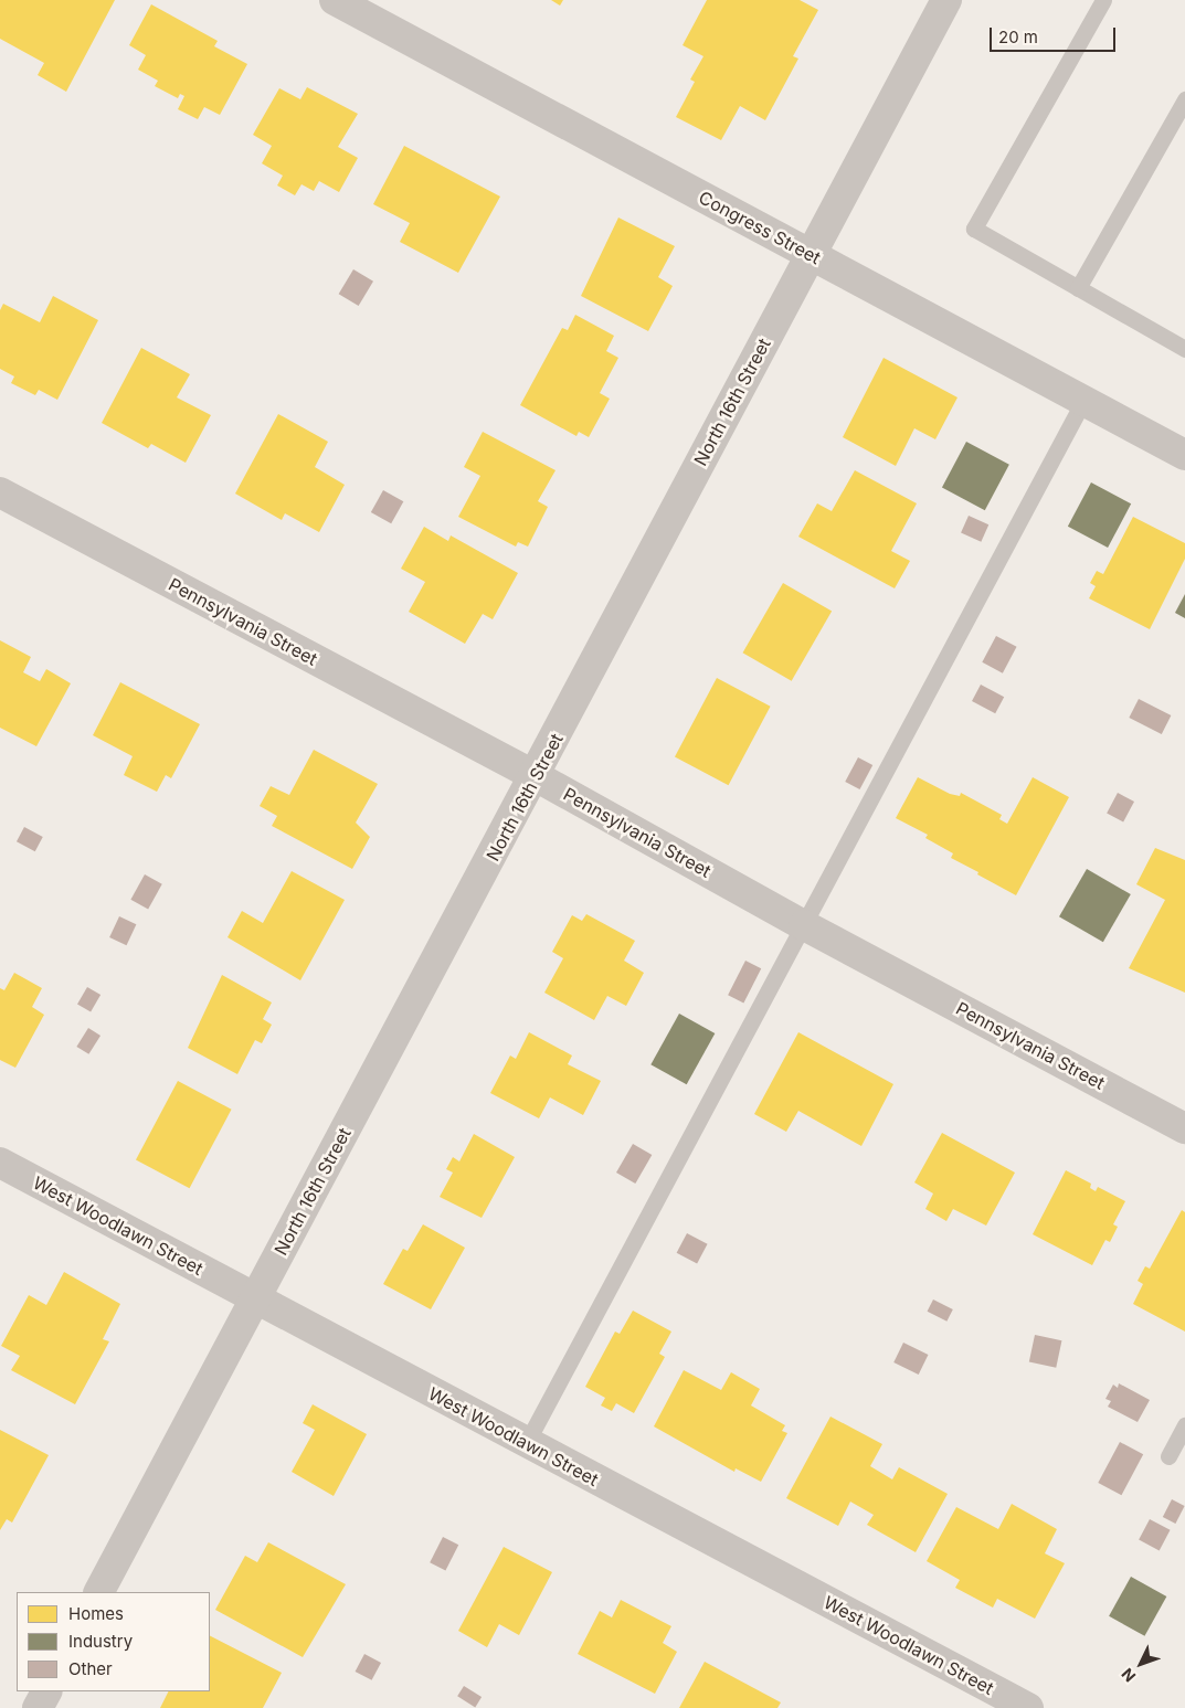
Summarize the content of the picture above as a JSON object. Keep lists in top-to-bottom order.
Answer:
{
  "streets": {
    "street": [
      "Congress Street",
      "North 16th Street",
      "Pennsylvania Street",
      "West Woodlawn Street"
    ]
  },
  "crossings": [
    ["Congress Street", "North 16th Street"],
    ["North 16th Street", "Pennsylvania Street"],
    ["North 16th Street", "West Woodlawn Street"]
  ],
  "legend": ["Homes", "Industry", "Other"],
  "scale_bar": "20 m",
  "north": "bottom left"
}
